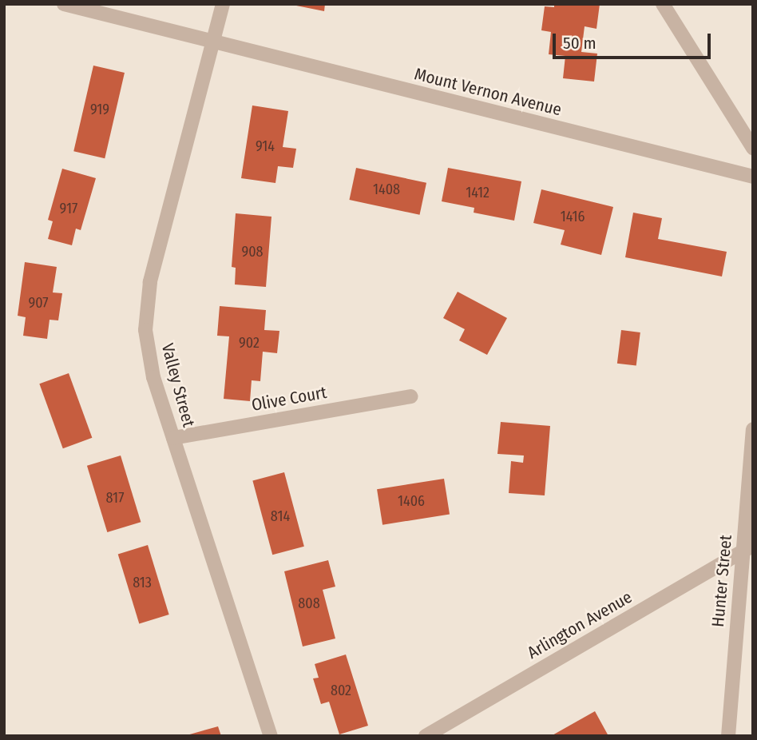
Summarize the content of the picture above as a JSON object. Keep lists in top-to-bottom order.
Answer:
{
  "streets": {
    "street": [
      "Mount Vernon Avenue",
      "Valley Street",
      "Olive Court",
      "Hunter Street",
      "Arlington Avenue"
    ]
  },
  "crossings": [
    ["Mount Vernon Avenue", "Valley Street"],
    ["Valley Street", "Olive Court"],
    ["Hunter Street", "Arlington Avenue"]
  ],
  "house_numbers": [
    "919",
    "914",
    "1408",
    "1412",
    "917",
    "1416",
    "908",
    "907",
    "902",
    "817",
    "1406",
    "814",
    "813",
    "808",
    "802"
  ],
  "scale_bar": "50 m"
}
